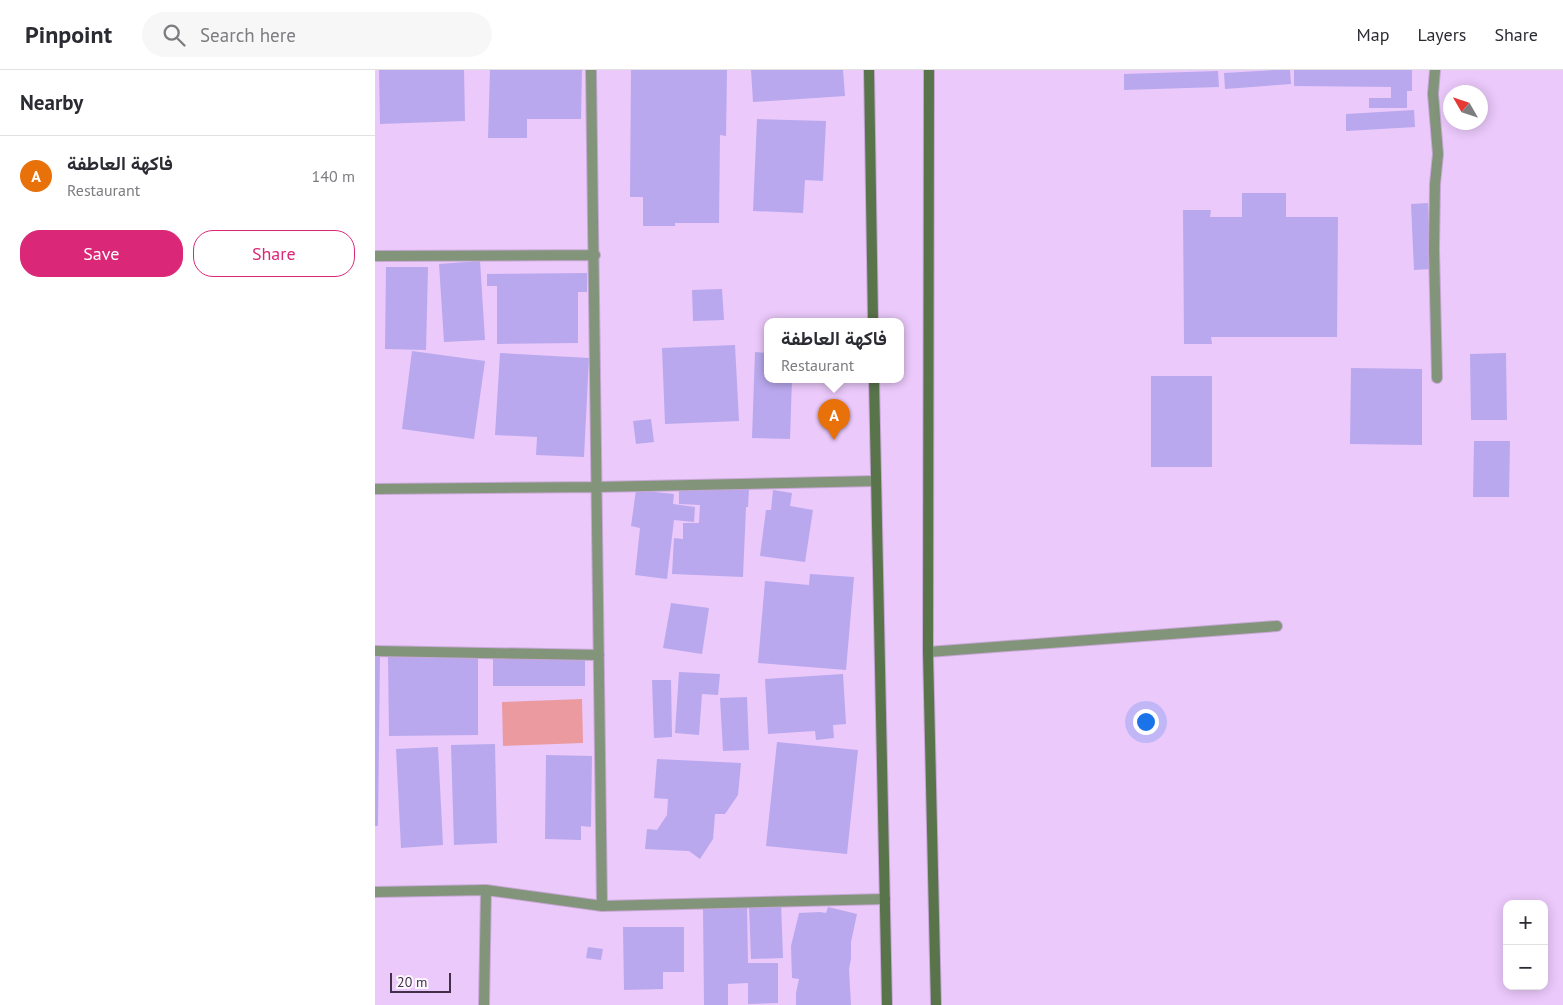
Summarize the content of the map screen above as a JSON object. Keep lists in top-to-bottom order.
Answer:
{
  "scale_bar": "20 m",
  "north": "top left",
  "page": {
    "header": "Pinpoint",
    "search": "Search here",
    "nav": ["Map", "Layers", "Share"],
    "heading": "Nearby",
    "list": [
      {
        "mark": "A",
        "name": "فاكهة العاطفة",
        "note": "Restaurant",
        "value": "140 m"
      }
    ],
    "buttons": ["Save", "Share"],
    "popup": ["فاكهة العاطفة", "Restaurant"],
    "pins": "A",
    "map_buttons": ["+", "−"],
    "scale": "20 m"
  }
}
